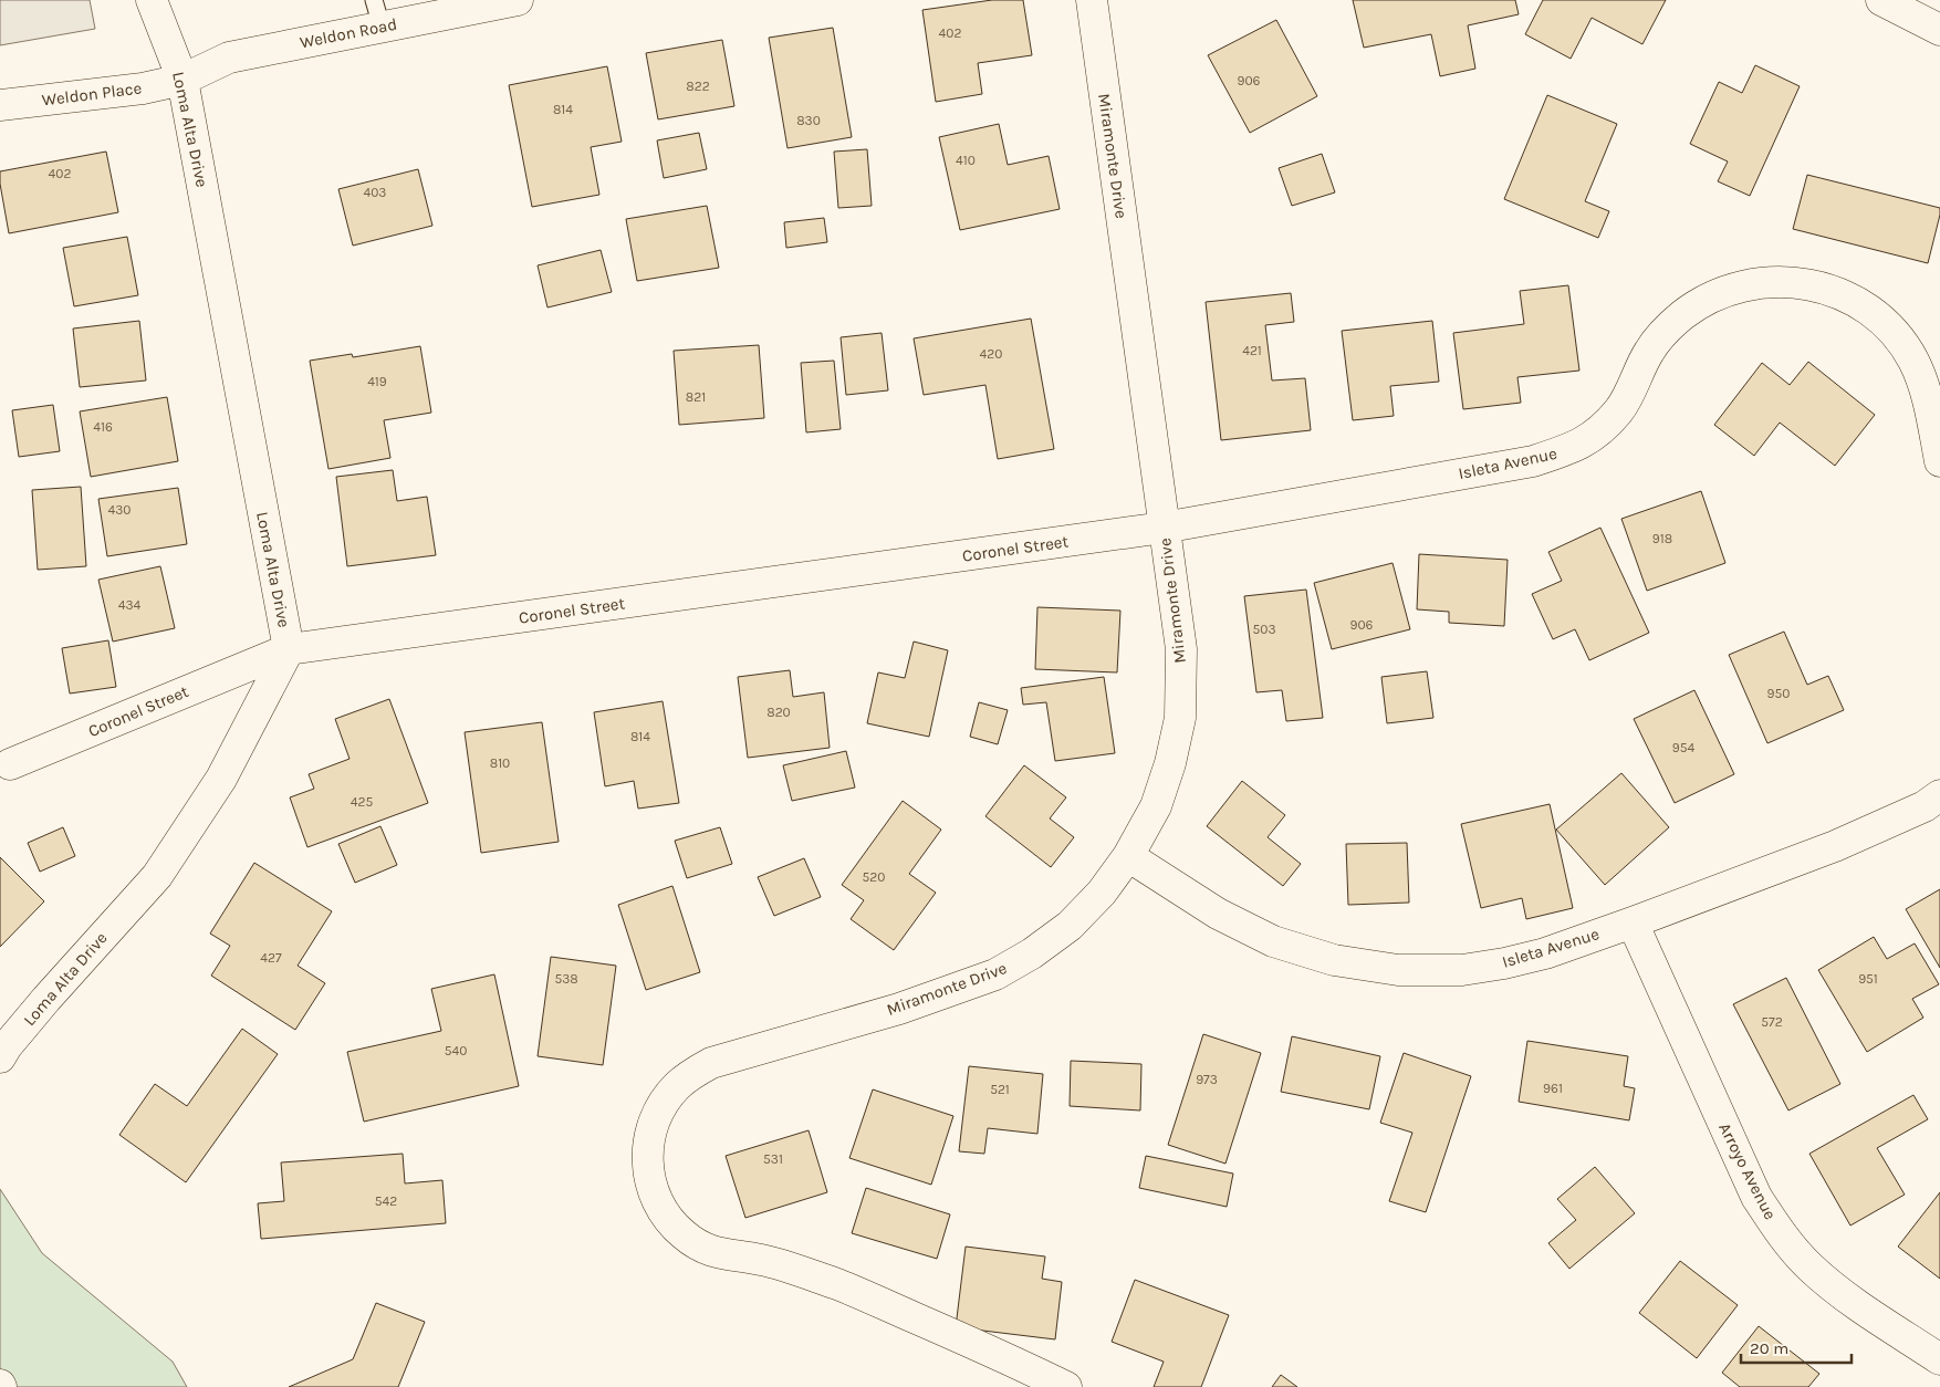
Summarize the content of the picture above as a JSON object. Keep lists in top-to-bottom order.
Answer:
{
  "streets": {
    "street": [
      "Weldon Road",
      "Weldon Place",
      "Loma Alta Drive",
      "Miramonte Drive",
      "Isleta Avenue",
      "Coronel Street",
      "Arroyo Avenue"
    ]
  },
  "crossings": [
    ["Weldon Road", "Weldon Place"],
    ["Weldon Road", "Loma Alta Drive"],
    ["Weldon Place", "Loma Alta Drive"],
    ["Loma Alta Drive", "Coronel Street"],
    ["Miramonte Drive", "Isleta Avenue"],
    ["Miramonte Drive", "Coronel Street"],
    ["Isleta Avenue", "Coronel Street"],
    ["Isleta Avenue", "Arroyo Avenue"]
  ],
  "house_numbers": [
    "402",
    "906",
    "822",
    "814",
    "830",
    "410",
    "402",
    "403",
    "421",
    "420",
    "419",
    "821",
    "416",
    "430",
    "918",
    "434",
    "906",
    "503",
    "950",
    "820",
    "814",
    "954",
    "810",
    "425",
    "520",
    "427",
    "538",
    "951",
    "572",
    "540",
    "973",
    "961",
    "521",
    "531",
    "542"
  ],
  "scale_bar": "20 m"
}
